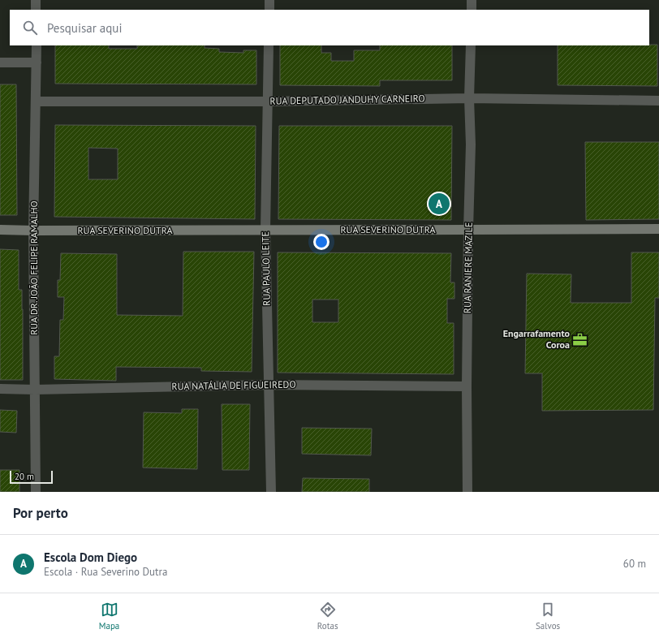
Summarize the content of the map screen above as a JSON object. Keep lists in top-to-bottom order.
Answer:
{
  "streets": {
    "street": [
      "RUA DEPUTADO JANDUHY CARNEIRO",
      "RUA SEVERINO DUTRA",
      "RUA DR. JOÃO FELIPE RAMALHO",
      "RUA RANIERE MAZILE",
      "RUA PAULO LEITE",
      "RUA NATÁLIA DE FIGUEIREDO"
    ]
  },
  "crossings": [
    ["RUA DEPUTADO JANDUHY CARNEIRO", "RUA DR. JOÃO FELIPE RAMALHO"],
    ["RUA DEPUTADO JANDUHY CARNEIRO", "RUA RANIERE MAZILE"],
    ["RUA DEPUTADO JANDUHY CARNEIRO", "RUA PAULO LEITE"],
    ["RUA SEVERINO DUTRA", "RUA DR. JOÃO FELIPE RAMALHO"],
    ["RUA SEVERINO DUTRA", "RUA RANIERE MAZILE"],
    ["RUA SEVERINO DUTRA", "RUA PAULO LEITE"],
    ["RUA DR. JOÃO FELIPE RAMALHO", "RUA NATÁLIA DE FIGUEIREDO"],
    ["RUA RANIERE MAZILE", "RUA NATÁLIA DE FIGUEIREDO"],
    ["RUA PAULO LEITE", "RUA NATÁLIA DE FIGUEIREDO"]
  ],
  "places": {
    "office": ["Engarrafamento Coroa"]
  },
  "scale_bar": "20 m",
  "page": {
    "search": "Pesquisar aqui",
    "pins": "A",
    "scale": "20 m",
    "heading": "Por perto",
    "list": [
      {
        "mark": "A",
        "name": "Escola Dom Diego",
        "note": "Escola · Rua Severino Dutra",
        "value": "60 m"
      }
    ],
    "nav": ["Mapa", "Rotas", "Salvos"]
  }
}
